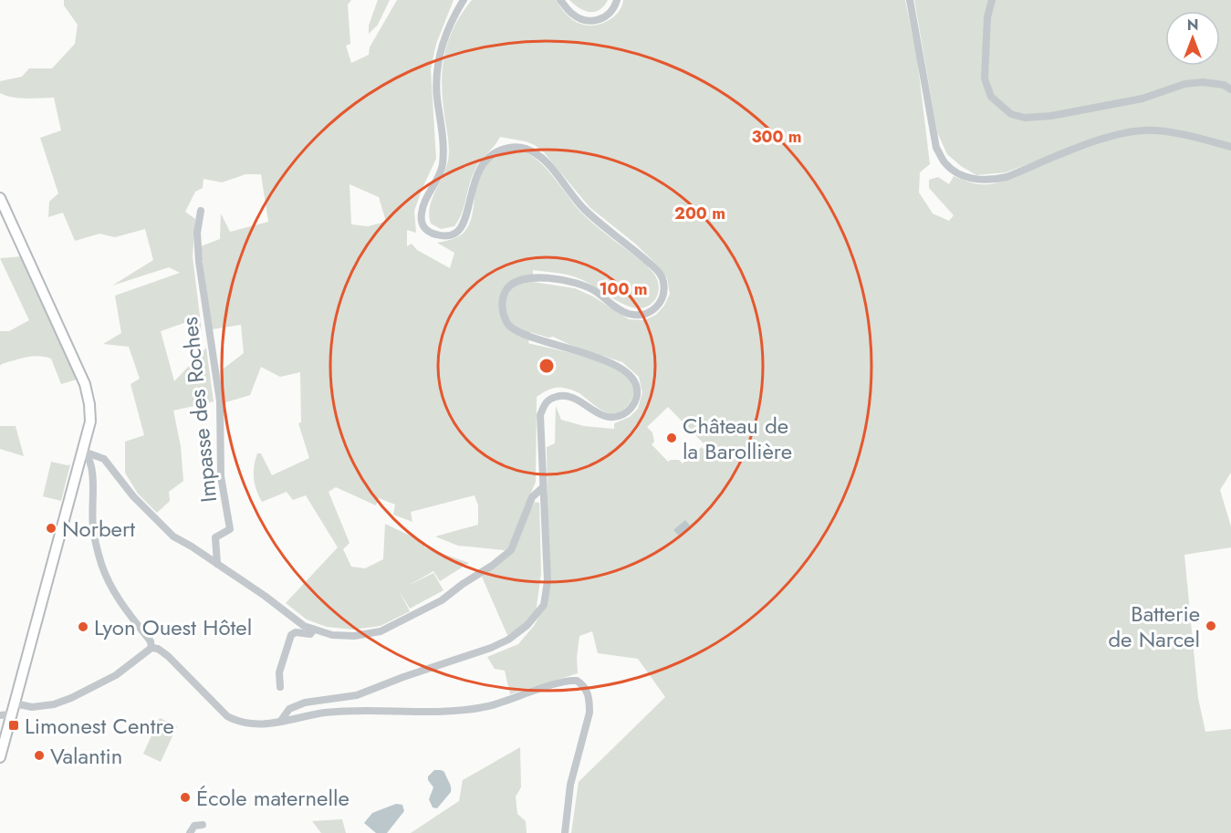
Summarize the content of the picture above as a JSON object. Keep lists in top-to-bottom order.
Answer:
{
  "streets": {
    "street": ["Impasse des Roches"]
  },
  "places": {
    "other": [
      "Château de la Barollière",
      "Norbert",
      "Batterie de Narcel",
      "Lyon Ouest Hôtel",
      "Valantin",
      "École maternelle"
    ],
    "transit": ["Limonest Centre"]
  },
  "north": "top",
  "rings": ["300 m", "200 m", "100 m"]
}
